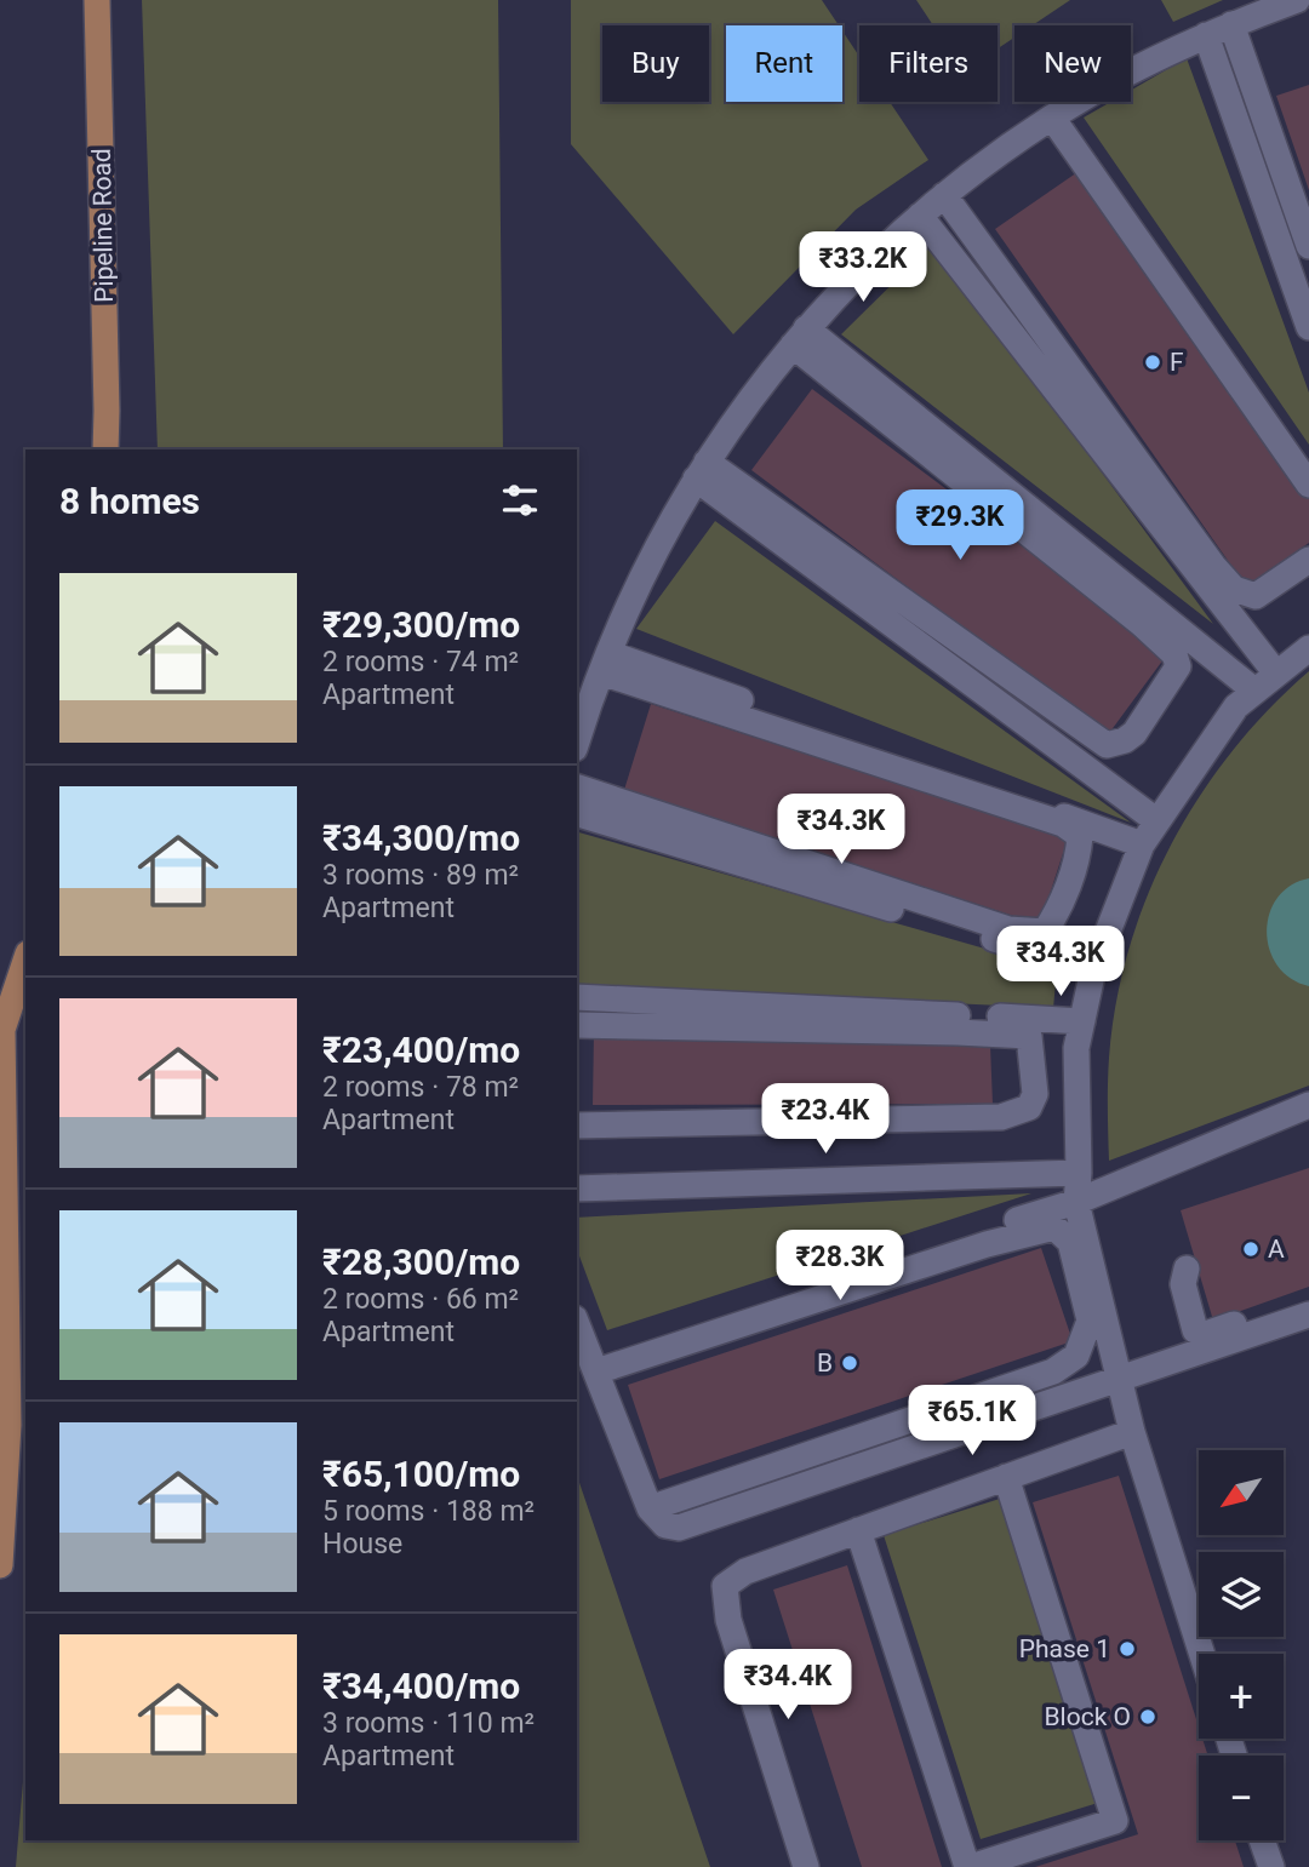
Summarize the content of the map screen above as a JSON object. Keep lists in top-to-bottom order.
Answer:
{
  "streets": {
    "main road": ["Pipeline Road"]
  },
  "places": [
    "F",
    "A",
    "B",
    "Phase 1",
    "Block O"
  ],
  "north": "bottom left",
  "page": {
    "chip": [
      "Buy",
      "Rent",
      "Filters",
      "New"
    ],
    "price": [
      "₹33.2K",
      "₹29.3K",
      "₹34.3K",
      "₹34.3K",
      "₹23.4K",
      "₹28.3K",
      "₹65.1K",
      "₹34.4K"
    ],
    "heading": "8 homes",
    "list": [
      {
        "name": "₹29,300/mo",
        "note": "2 rooms · 74 m² · Apartment"
      },
      {
        "name": "₹34,300/mo",
        "note": "3 rooms · 89 m² · Apartment"
      },
      {
        "name": "₹23,400/mo",
        "note": "2 rooms · 78 m² · Apartment"
      },
      {
        "name": "₹28,300/mo",
        "note": "2 rooms · 66 m² · Apartment"
      },
      {
        "name": "₹65,100/mo",
        "note": "5 rooms · 188 m² · House"
      },
      {
        "name": "₹34,400/mo",
        "note": "3 rooms · 110 m² · Apartment"
      }
    ],
    "map_buttons": ["+", "−"]
  }
}
